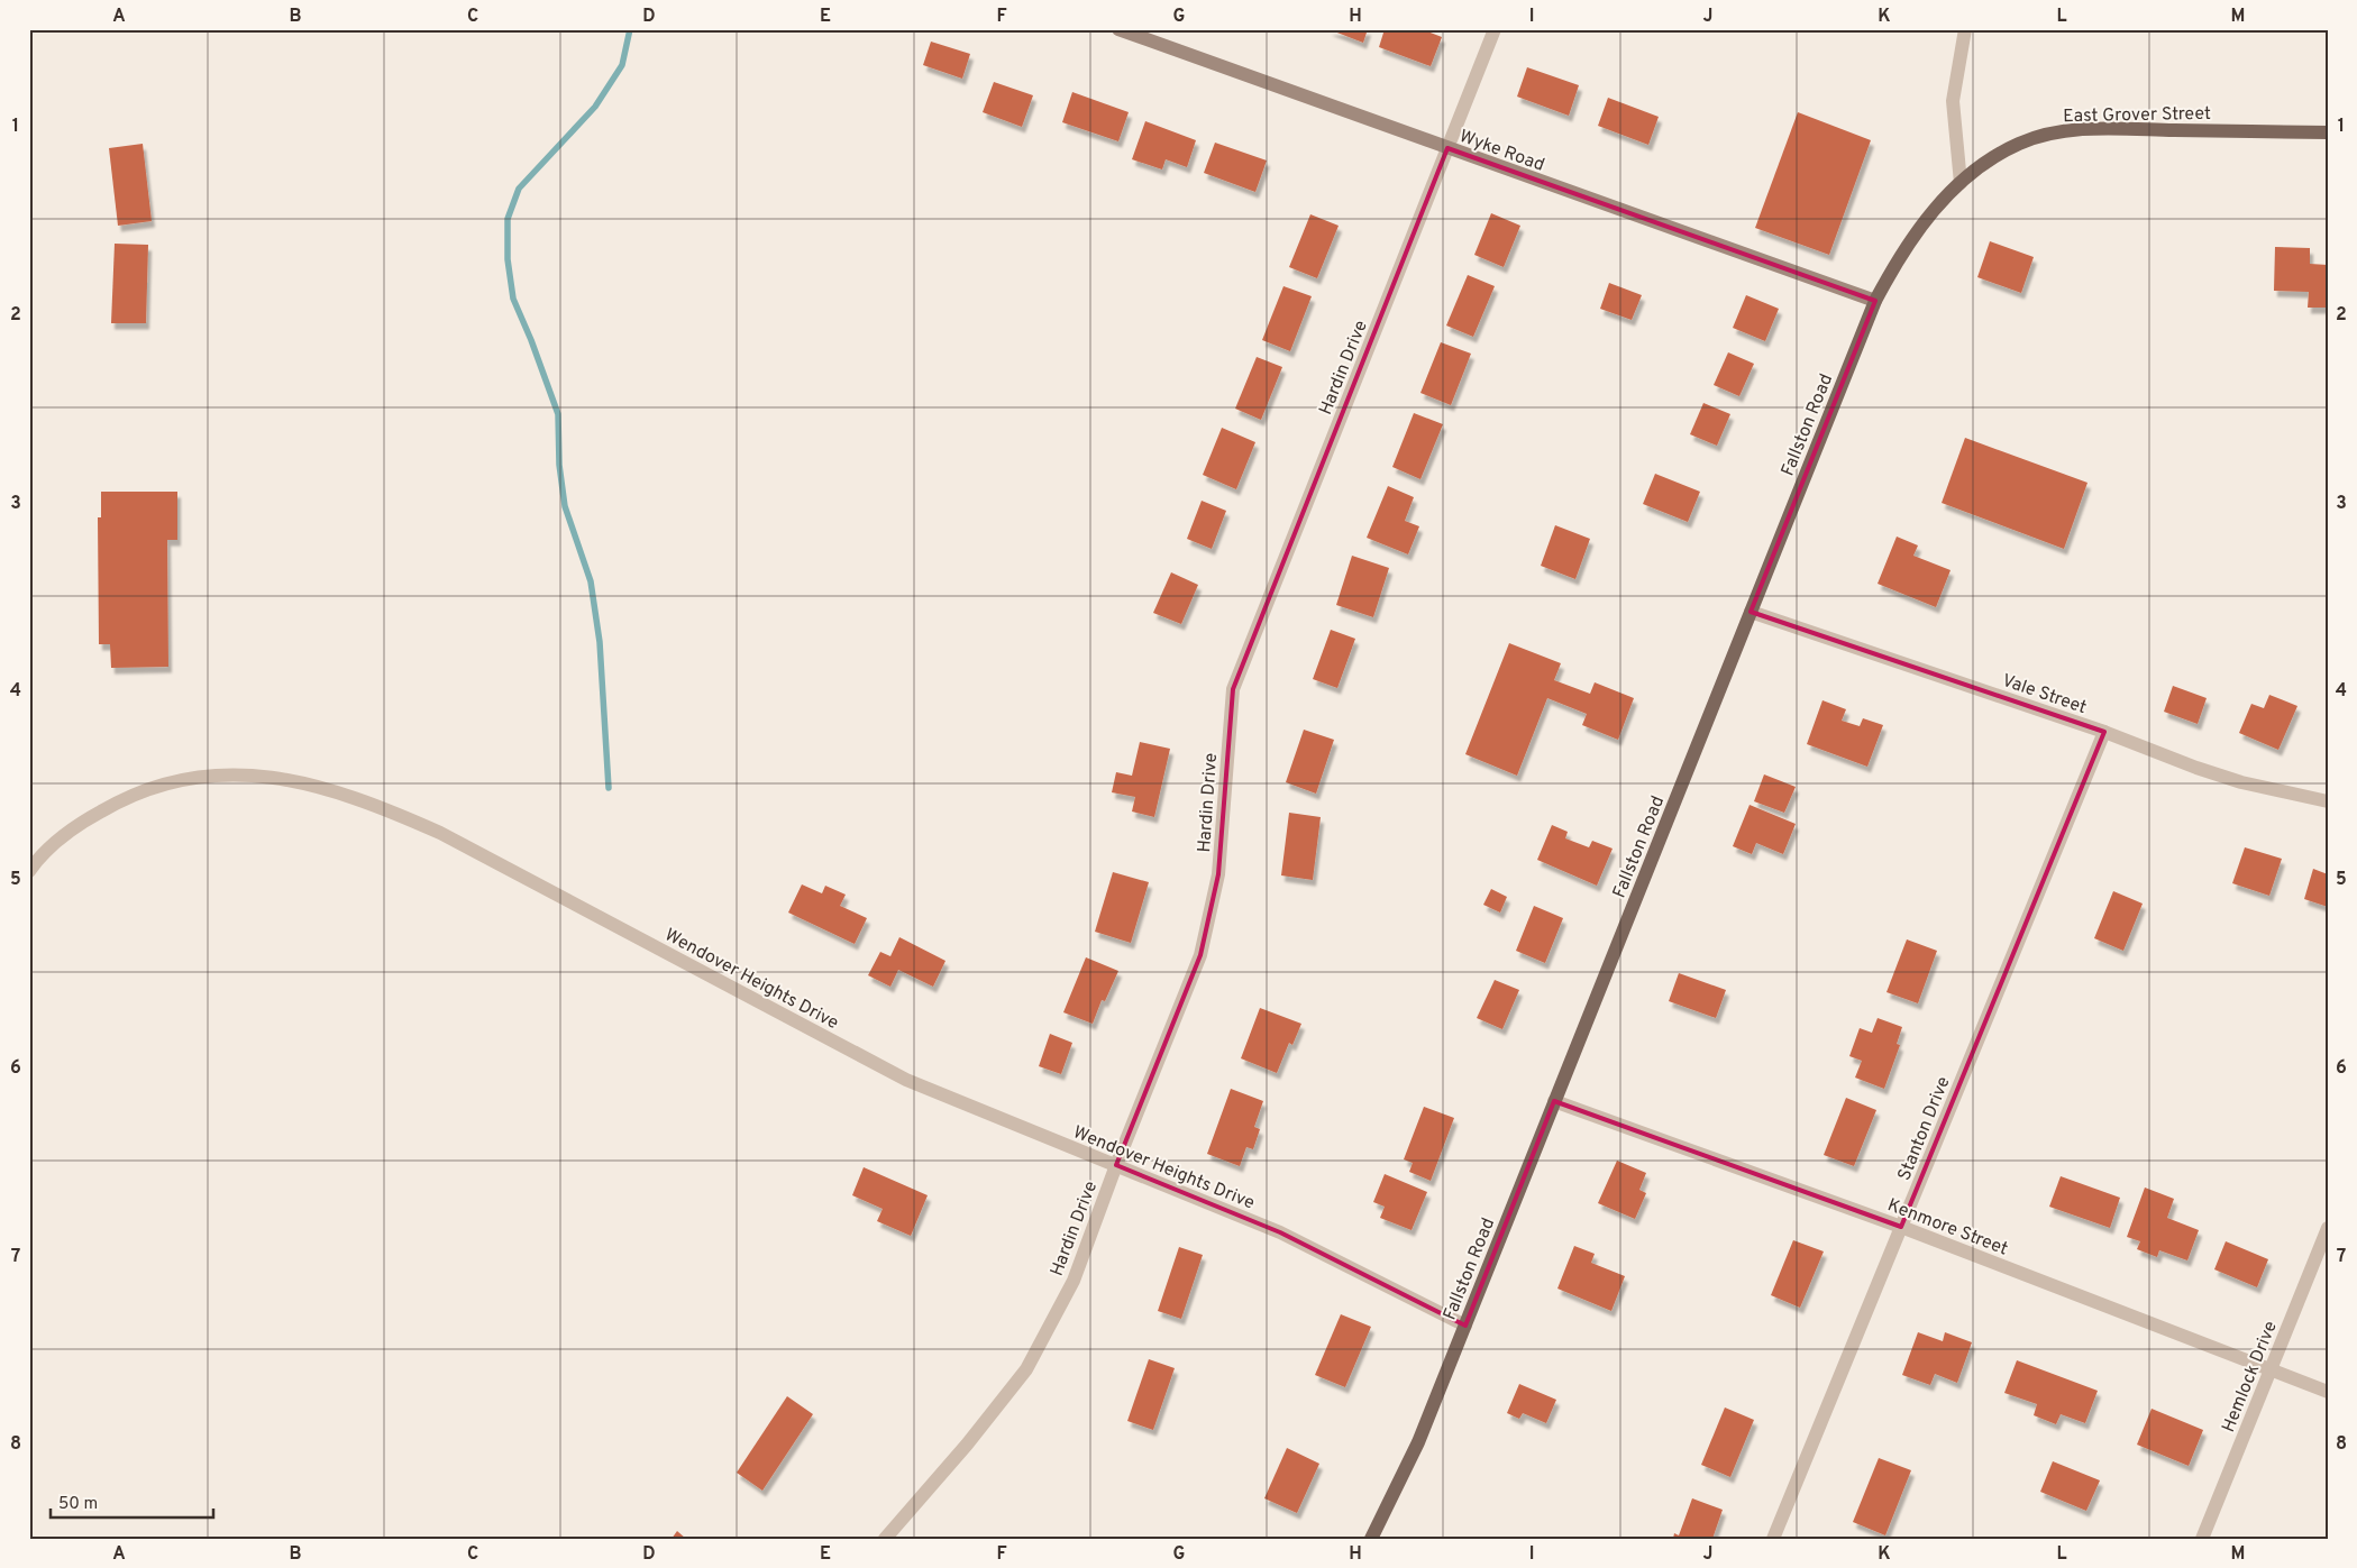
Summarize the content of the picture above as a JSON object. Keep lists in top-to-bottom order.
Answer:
{
  "streets": {
    "main road": ["East Grover Street", "Wyke Road", "Fallston Road"],
    "street": [
      "Hardin Drive",
      "Vale Street",
      "Wendover Heights Drive",
      "Stanton Drive",
      "Kenmore Street",
      "Hemlock Drive"
    ]
  },
  "crossings": [
    ["East Grover Street", "Fallston Road"],
    ["Wyke Road", "Hardin Drive"],
    ["Wyke Road", "Fallston Road"],
    ["Hardin Drive", "Wendover Heights Drive"],
    ["Fallston Road", "Vale Street"],
    ["Fallston Road", "Wendover Heights Drive"],
    ["Fallston Road", "Kenmore Street"],
    ["Vale Street", "Stanton Drive"],
    ["Stanton Drive", "Kenmore Street"],
    ["Kenmore Street", "Hemlock Drive"]
  ],
  "scale_bar": "50 m",
  "grid": {
    "columns": [
      "A",
      "B",
      "C",
      "D",
      "E",
      "F",
      "G",
      "H",
      "I",
      "J",
      "K",
      "L",
      "M"
    ],
    "rows": [
      "1",
      "2",
      "3",
      "4",
      "5",
      "6",
      "7",
      "8"
    ]
  }
}
